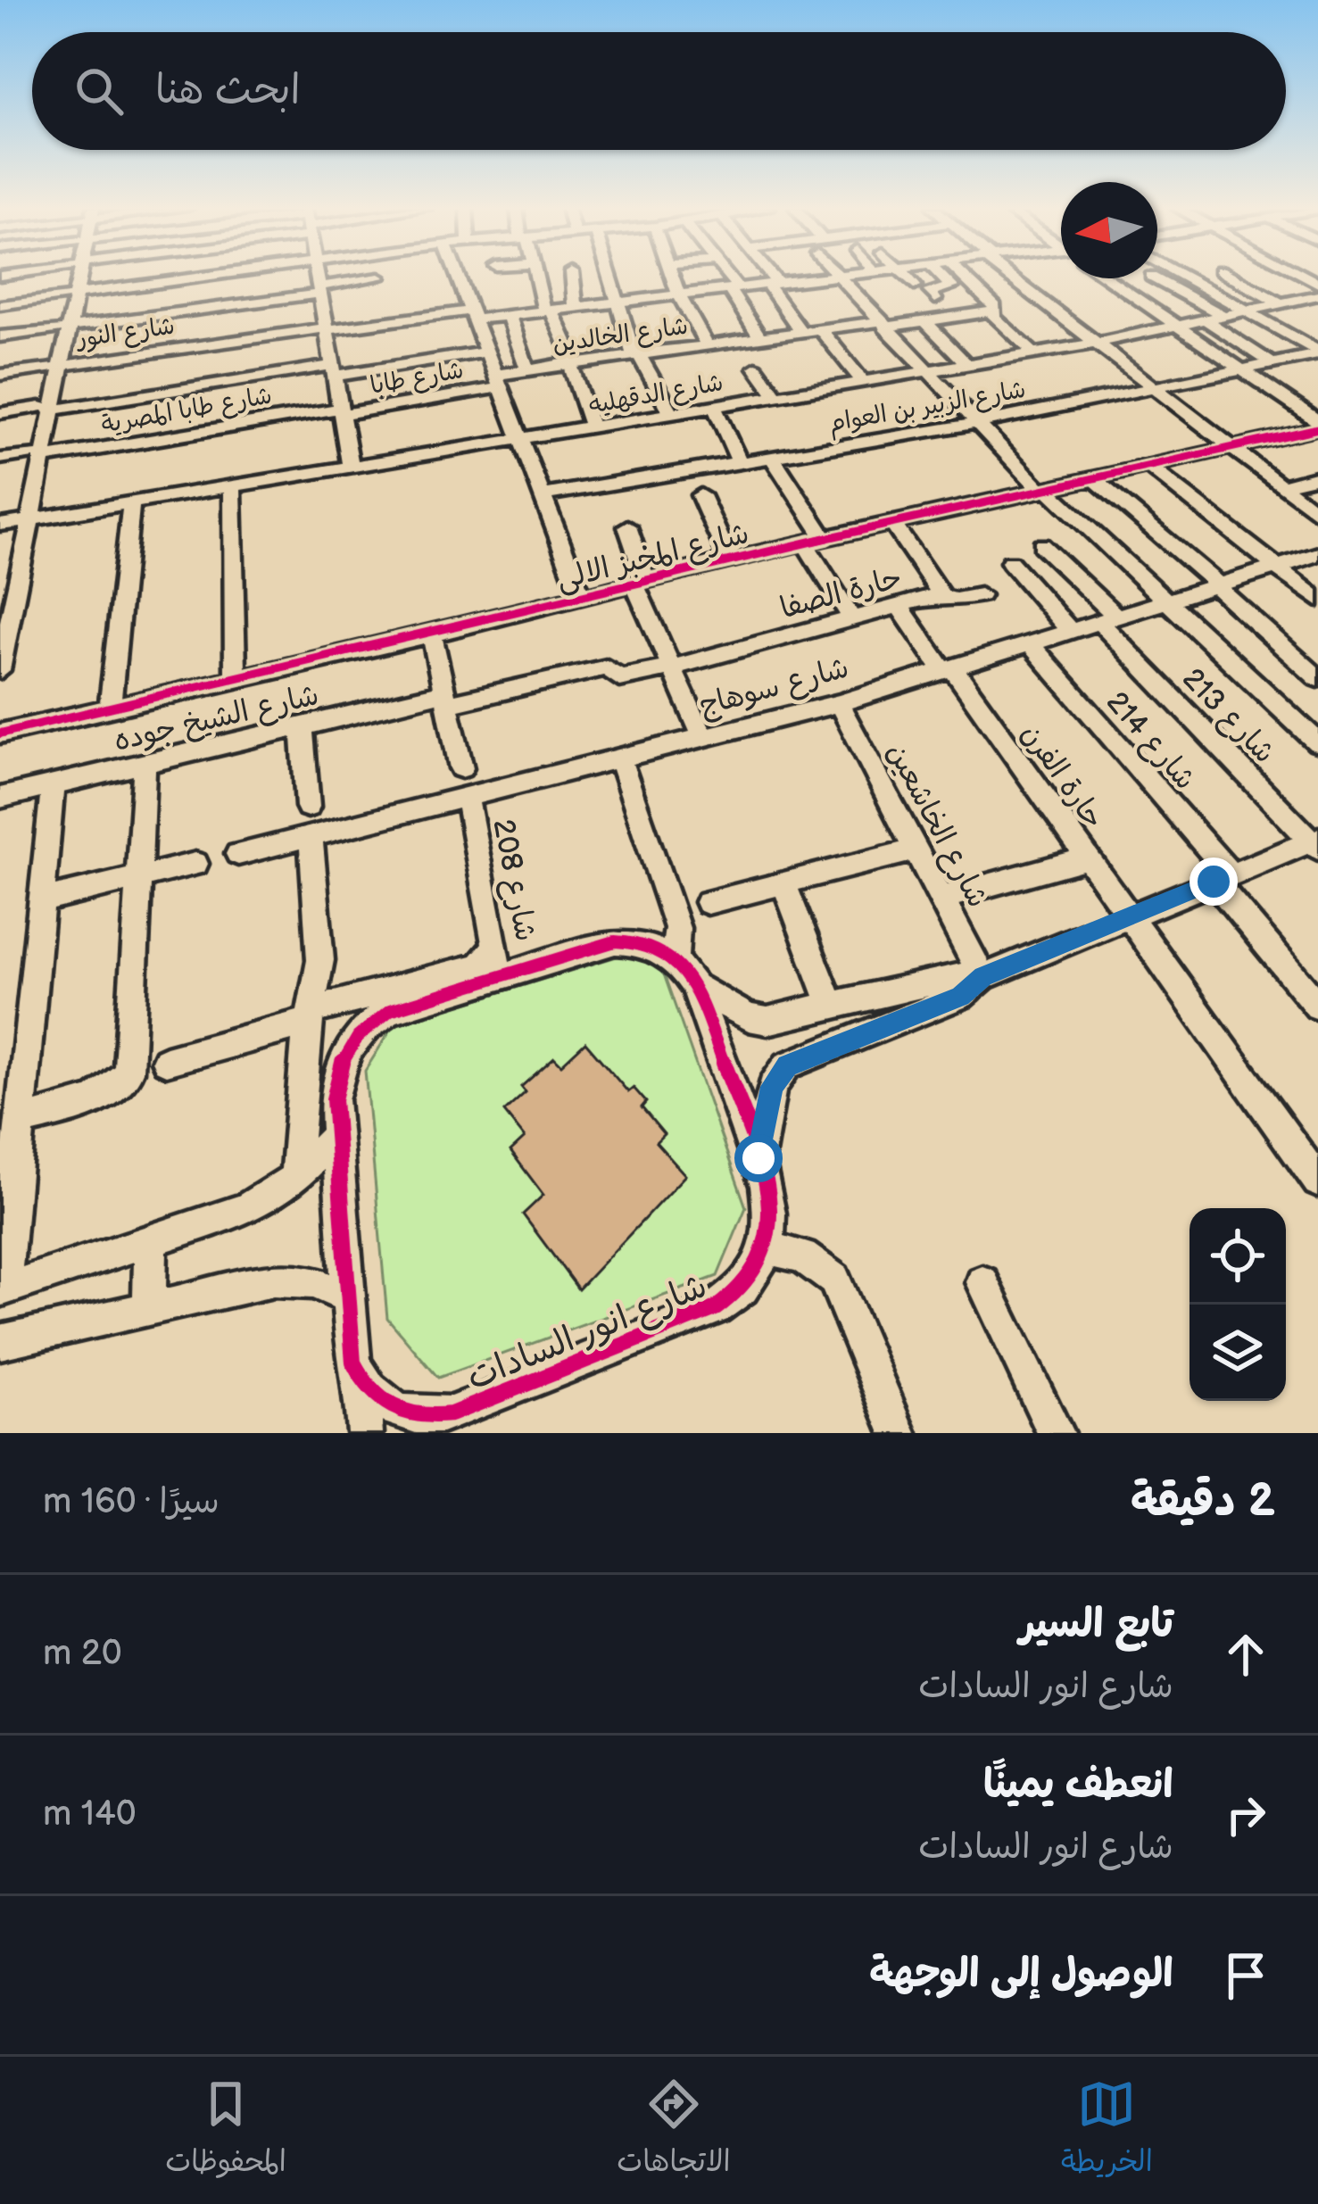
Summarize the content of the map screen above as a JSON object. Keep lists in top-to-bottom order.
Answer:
{
  "streets": {
    "street": [
      "شارع النور",
      "شارع الخالدين",
      "شارع طابا",
      "شارع الدقهليه",
      "شارع الزبير بن العوام",
      "شارع طابا المصرية",
      "شارع المخبز الالى",
      "حارة الصفا",
      "شارع سوهاج",
      "شارع 213",
      "شارع الشيخ جوده",
      "شارع 214",
      "حارة الفرن",
      "شارع الخاشعين",
      "شارع 208",
      "شارع انور السادات"
    ]
  },
  "crossings": [
    ["شارع الخالدين", "شارع طابا"],
    ["شارع طابا", "شارع طابا المصرية"],
    ["شارع المخبز الالى", "حارة الصفا"],
    ["حارة الصفا", "شارع الشيخ جوده"],
    ["حارة الصفا", "حارة الفرن"],
    ["شارع سوهاج", "شارع 213"],
    ["شارع سوهاج", "شارع 214"],
    ["شارع سوهاج", "حارة الفرن"],
    ["شارع سوهاج", "شارع الخاشعين"],
    ["شارع سوهاج", "شارع 208"],
    ["شارع 213", "شارع انور السادات"],
    ["شارع 214", "شارع انور السادات"],
    ["حارة الفرن", "شارع انور السادات"],
    ["شارع الخاشعين", "شارع انور السادات"]
  ],
  "north": "left",
  "page": {
    "search": "ابحث هنا",
    "heading": ["2 دقيقة", "سيرًا · 160 m"],
    "list": [
      ["تابع السير", "شارع انور السادات", "20 m"],
      ["انعطف يمينًا", "شارع انور السادات", "140 m"],
      "الوصول إلى الوجهة"
    ],
    "nav": ["الخريطة", "الاتجاهات", "المحفوظات"]
  }
}
